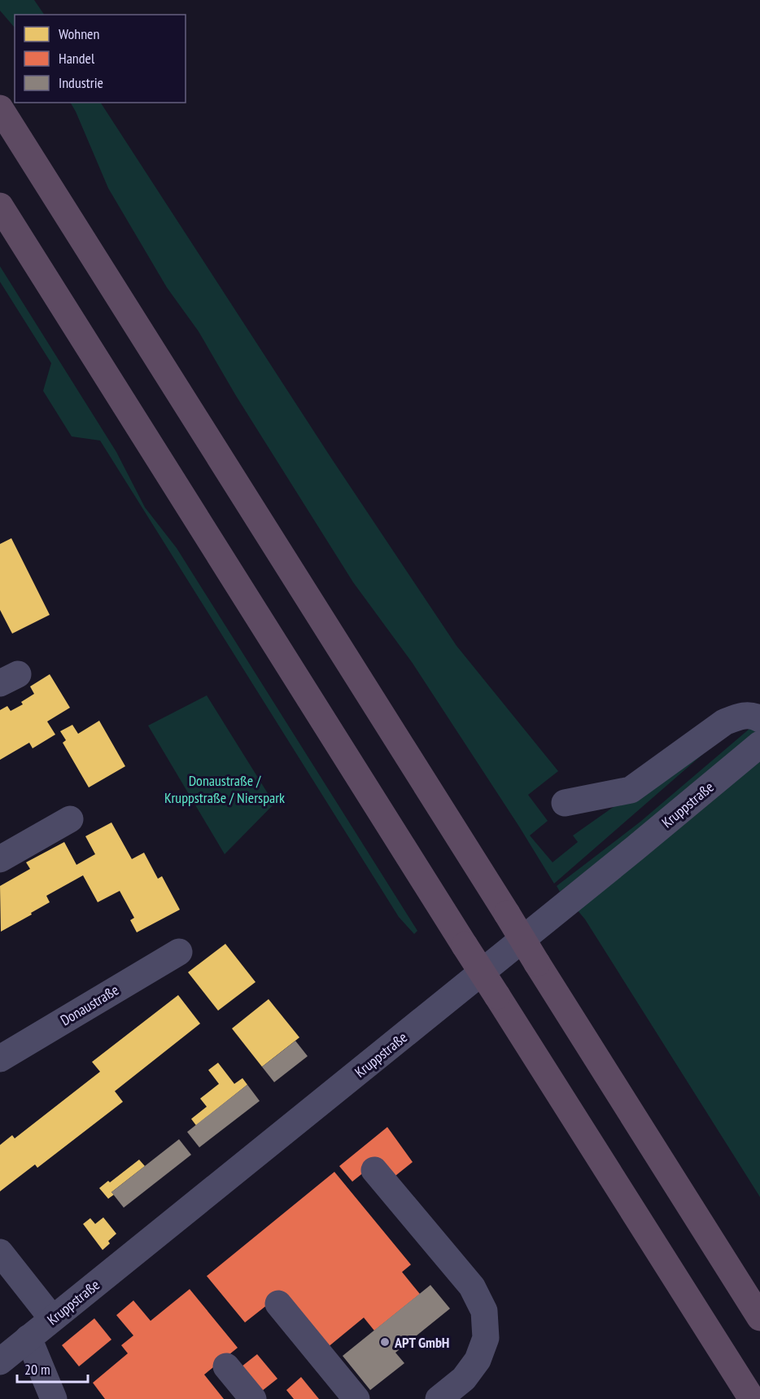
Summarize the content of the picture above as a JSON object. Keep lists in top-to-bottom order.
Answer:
{
  "streets": {
    "street": ["Kruppstraße", "Donaustraße"]
  },
  "parks": ["Donaustraße / Kruppstraße / Nierspark"],
  "places": ["APT GmbH"],
  "legend": ["Wohnen", "Handel", "Industrie"],
  "scale_bar": "20 m"
}
